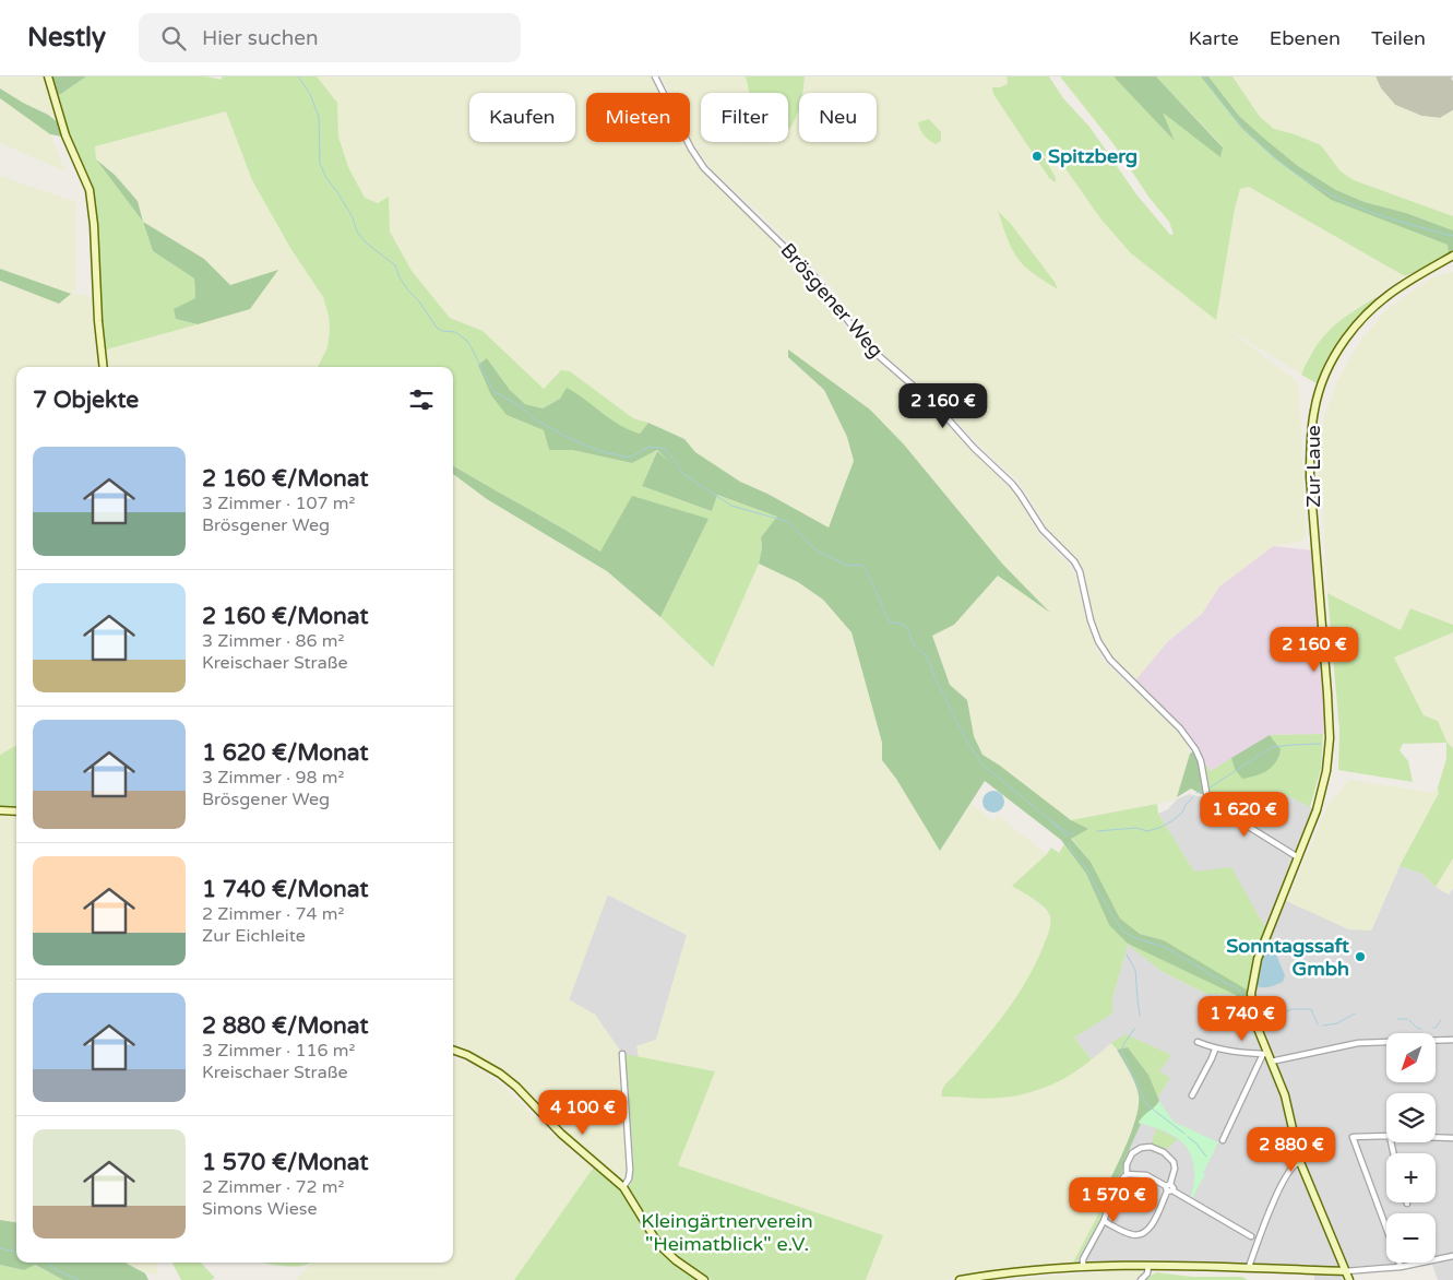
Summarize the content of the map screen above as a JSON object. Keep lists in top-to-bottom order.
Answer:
{
  "streets": {
    "main road": ["Zur Laue"],
    "street": ["Brösgener Weg"]
  },
  "crossings": [
    ["Brösgener Weg", "Zur Laue"]
  ],
  "parks": ["Kleingärtnerverein \"Heimatblick\" e.V."],
  "places": ["Spitzberg", "Sonntagssaft Gmbh"],
  "north": "bottom left",
  "page": {
    "header": "Nestly",
    "search": "Hier suchen",
    "nav": ["Karte", "Ebenen", "Teilen"],
    "chip": [
      "Kaufen",
      "Mieten",
      "Filter",
      "Neu"
    ],
    "heading": "7 Objekte",
    "price": [
      "2 160 €",
      "2 160 €",
      "1 620 €",
      "1 740 €",
      "4 100 €",
      "2 880 €",
      "1 570 €"
    ],
    "list": [
      {
        "name": "2 160 €/Monat",
        "note": "3 Zimmer · 107 m² · Brösgener Weg"
      },
      {
        "name": "2 160 €/Monat",
        "note": "3 Zimmer · 86 m² · Kreischaer Straße"
      },
      {
        "name": "1 620 €/Monat",
        "note": "3 Zimmer · 98 m² · Brösgener Weg"
      },
      {
        "name": "1 740 €/Monat",
        "note": "2 Zimmer · 74 m² · Zur Eichleite"
      },
      {
        "name": "2 880 €/Monat",
        "note": "3 Zimmer · 116 m² · Kreischaer Straße"
      },
      {
        "name": "1 570 €/Monat",
        "note": "2 Zimmer · 72 m² · Simons Wiese"
      }
    ],
    "map_buttons": ["+", "−"]
  }
}
